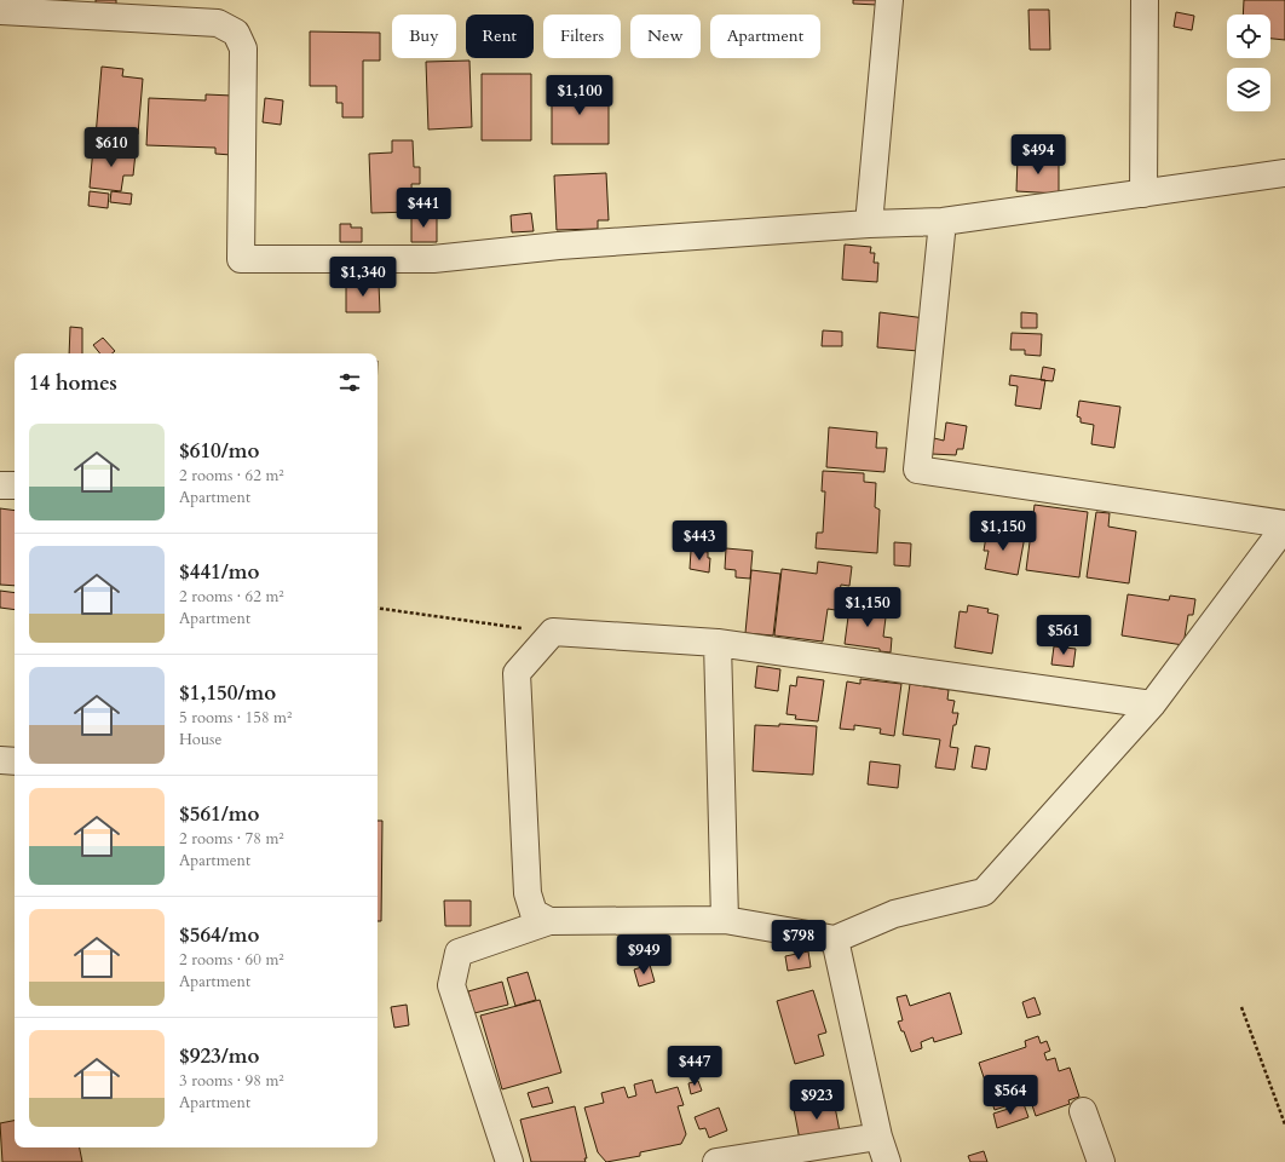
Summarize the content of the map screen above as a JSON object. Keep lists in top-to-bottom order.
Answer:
{
  "page": {
    "chip": [
      "Buy",
      "Rent",
      "Filters",
      "New",
      "Apartment"
    ],
    "price": [
      "$1,100",
      "$610",
      "$494",
      "$441",
      "$1,340",
      "$1,150",
      "$443",
      "$1,150",
      "$561",
      "$798",
      "$949",
      "$447",
      "$564",
      "$923"
    ],
    "heading": "14 homes",
    "list": [
      {
        "name": "$610/mo",
        "note": "2 rooms · 62 m² · Apartment"
      },
      {
        "name": "$441/mo",
        "note": "2 rooms · 62 m² · Apartment"
      },
      {
        "name": "$1,150/mo",
        "note": "5 rooms · 158 m² · House"
      },
      {
        "name": "$561/mo",
        "note": "2 rooms · 78 m² · Apartment"
      },
      {
        "name": "$564/mo",
        "note": "2 rooms · 60 m² · Apartment"
      },
      {
        "name": "$923/mo",
        "note": "3 rooms · 98 m² · Apartment"
      }
    ]
  }
}
